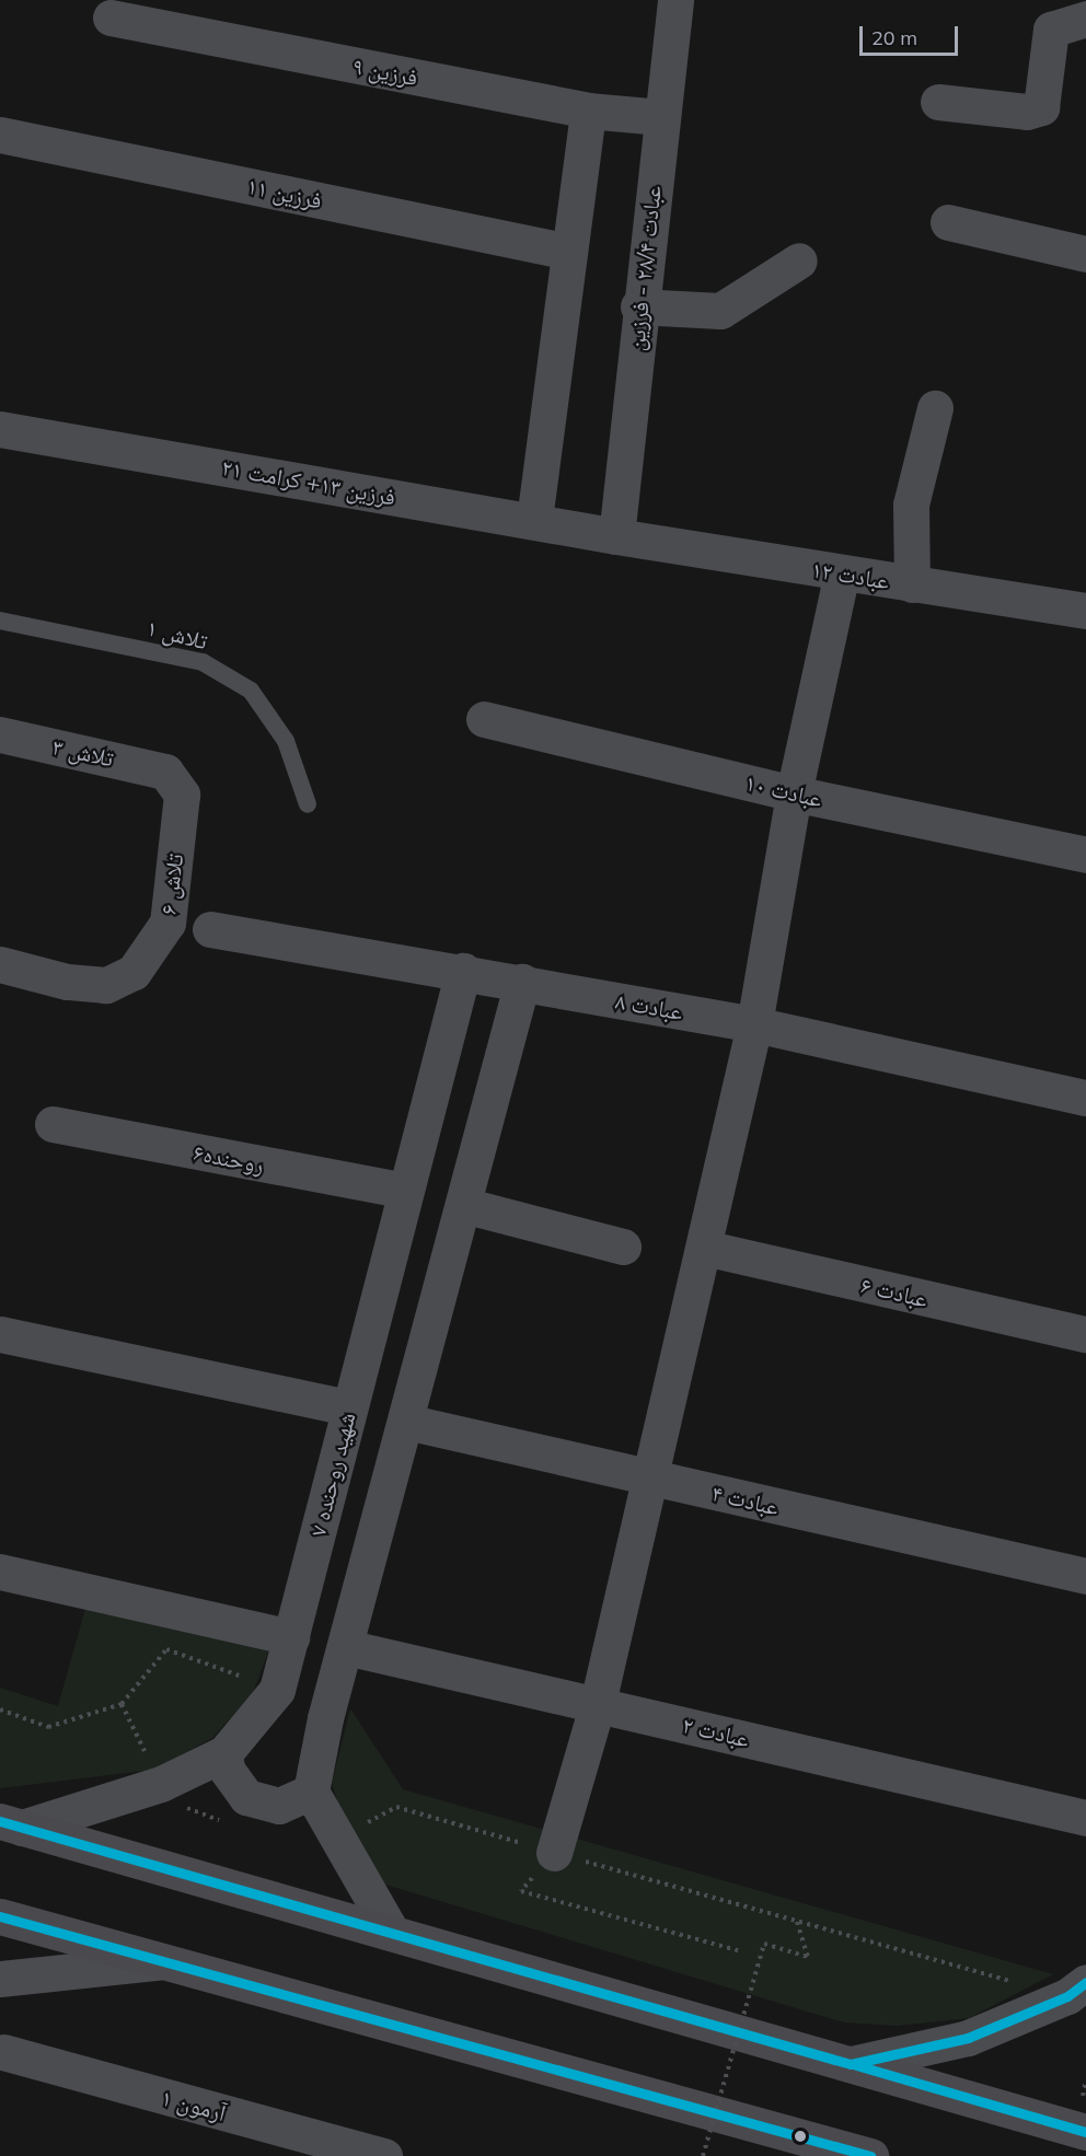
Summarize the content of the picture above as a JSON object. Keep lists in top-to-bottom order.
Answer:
{
  "streets": {
    "street": [
      "فرزین ۹",
      "فرزین ۱۱",
      "عبادت ۲۸/۴ - فرزین",
      "فرزین ۱۳+ کرامت ۲۱",
      "عبادت ۱۲",
      "تلاش ۳",
      "عبادت ۱۰",
      "تلاش ۶",
      "عبادت ۸",
      "روحنده۶",
      "عبادت ۶",
      "شهید روحنده ۷",
      "عبادت ۴",
      "عبادت ۲",
      "آرمون ۱"
    ],
    "lane": ["تلاش ۱"]
  },
  "crossings": [
    ["فرزین ۹", "عبادت ۲۸/۴ - فرزین"],
    ["عبادت ۲۸/۴ - فرزین", "فرزین ۱۳+ کرامت ۲۱"],
    ["عبادت ۲۸/۴ - فرزین", "عبادت ۱۲"],
    ["فرزین ۱۳+ کرامت ۲۱", "عبادت ۱۲"],
    ["تلاش ۳", "تلاش ۶"],
    ["عبادت ۸", "شهید روحنده ۷"],
    ["روحنده۶", "شهید روحنده ۷"]
  ],
  "scale_bar": "20 m"
}
